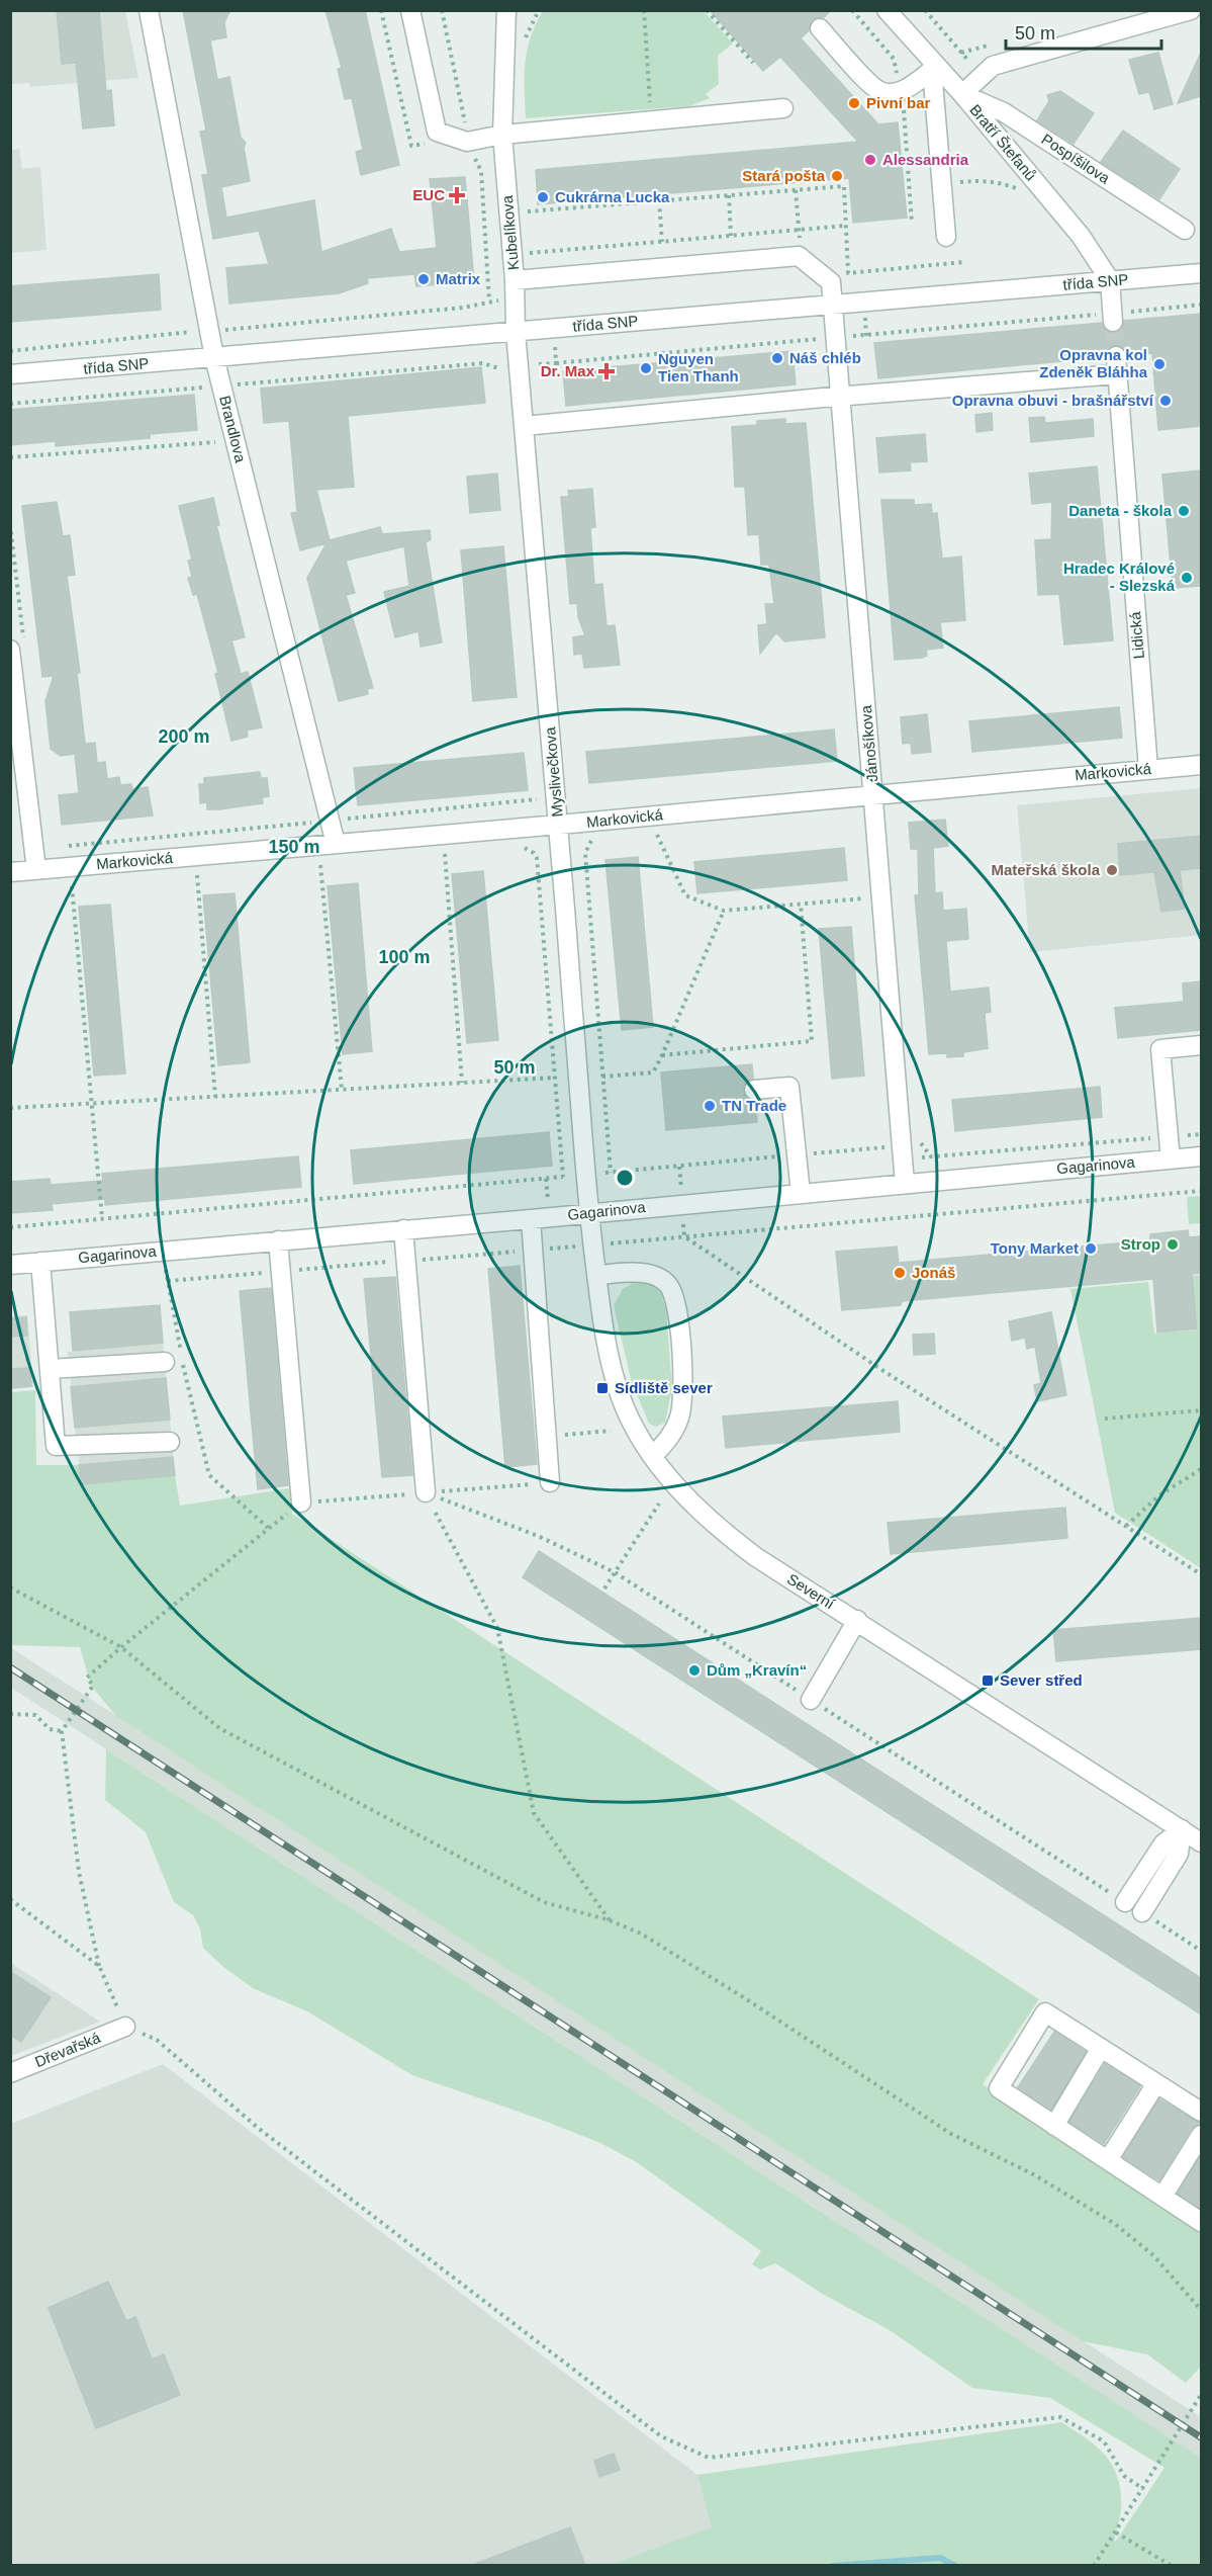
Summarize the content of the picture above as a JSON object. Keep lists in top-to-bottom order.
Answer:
{
  "streets": {
    "street": [
      "Bratří Štefanů",
      "Pospíšilova",
      "Kubelíkova",
      "třída SNP",
      "Brandlova",
      "Lidická",
      "Jánošíkova",
      "Myslivečkova",
      "Markovická",
      "Gagarinova",
      "Severní",
      "Dřevařská"
    ]
  },
  "crossings": [
    ["Bratří Štefanů", "Pospíšilova"],
    ["Bratří Štefanů", "třída SNP"],
    ["Kubelíkova", "třída SNP"],
    ["Kubelíkova", "Jánošíkova"],
    ["Kubelíkova", "Myslivečkova"],
    ["třída SNP", "Brandlova"],
    ["třída SNP", "Jánošíkova"],
    ["třída SNP", "Myslivečkova"],
    ["Brandlova", "Markovická"],
    ["Lidická", "Jánošíkova"],
    ["Lidická", "Markovická"],
    ["Jánošíkova", "Markovická"],
    ["Jánošíkova", "Gagarinova"],
    ["Myslivečkova", "Markovická"],
    ["Myslivečkova", "Gagarinova"],
    ["Myslivečkova", "Severní"],
    ["Gagarinova", "Severní"]
  ],
  "places": {
    "other": [
      "Pivní bar",
      "Alessandria",
      "Stará pošta",
      "Cukrárna Lucka",
      "Matrix",
      "Náš chléb",
      "Opravna kol Zdeněk Bláhha",
      "Nguyen Tien Thanh",
      "Opravna obuvi - brašnářství",
      "Daneta - škola",
      "Hradec Králové - Slezská",
      "Mateřská škola",
      "TN Trade",
      "Strop",
      "Tony Market",
      "Jonáš",
      "Dům „Kravín“"
    ],
    "health": ["EUC", "Dr. Max"],
    "transit": ["Sídliště sever", "Sever střed"]
  },
  "scale_bar": "50 m",
  "rings": [
    "200 m",
    "150 m",
    "100 m",
    "50 m"
  ]
}
